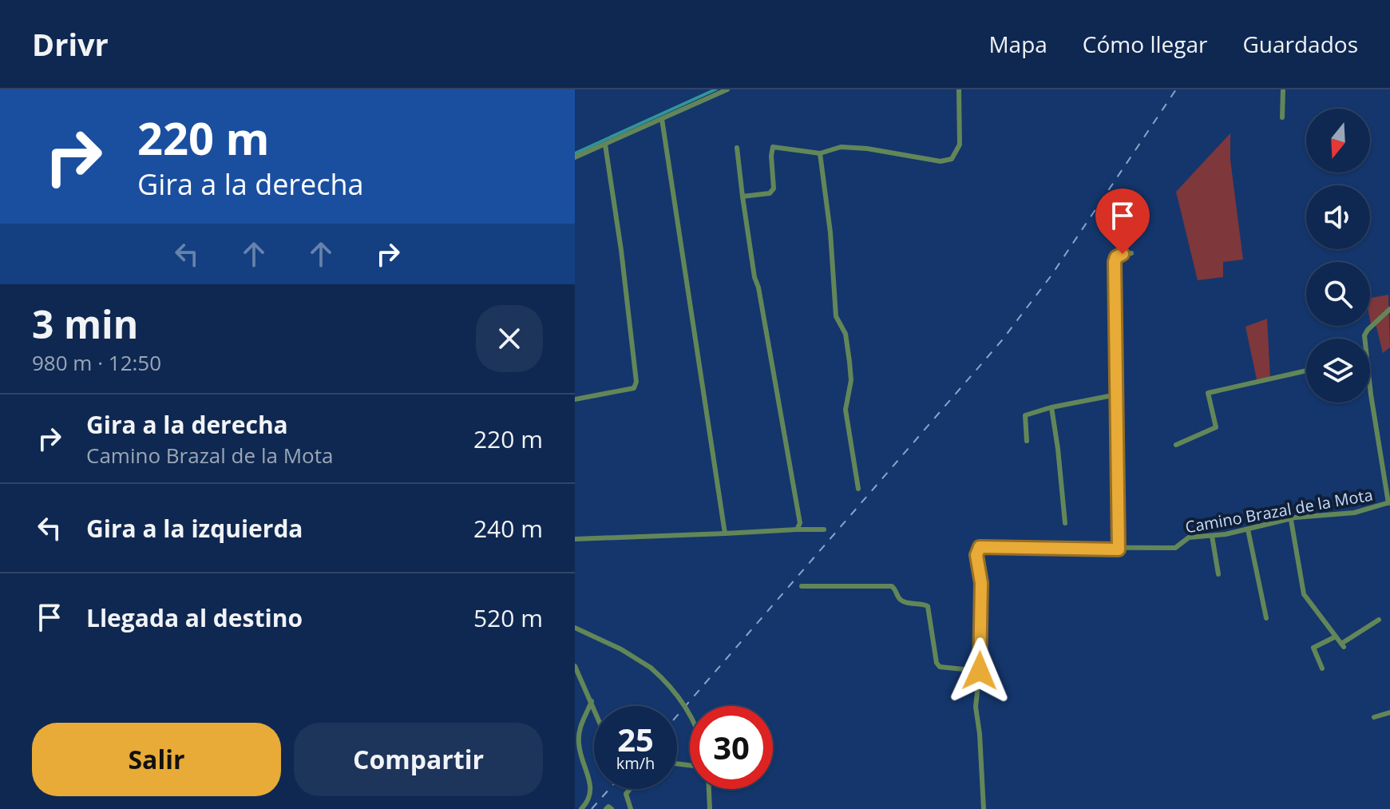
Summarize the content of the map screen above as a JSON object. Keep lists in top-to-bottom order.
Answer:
{
  "streets": {
    "street": ["Camino Brazal de la Mota"]
  },
  "north": "bottom",
  "page": {
    "header": "Drivr",
    "nav": ["Mapa", "Cómo llegar", "Guardados"],
    "turn": ["220 m", "Gira a la derecha"],
    "heading": ["3 min", "980 m · 12:50"],
    "list": [
      {
        "name": "Gira a la derecha",
        "note": "Camino Brazal de la Mota",
        "value": "220 m"
      },
      {
        "name": "Gira a la izquierda",
        "value": "240 m"
      },
      {
        "name": "Llegada al destino",
        "value": "520 m"
      }
    ],
    "speed": "25 km/h",
    "limit": "30",
    "buttons": ["Salir", "Compartir"]
  }
}
